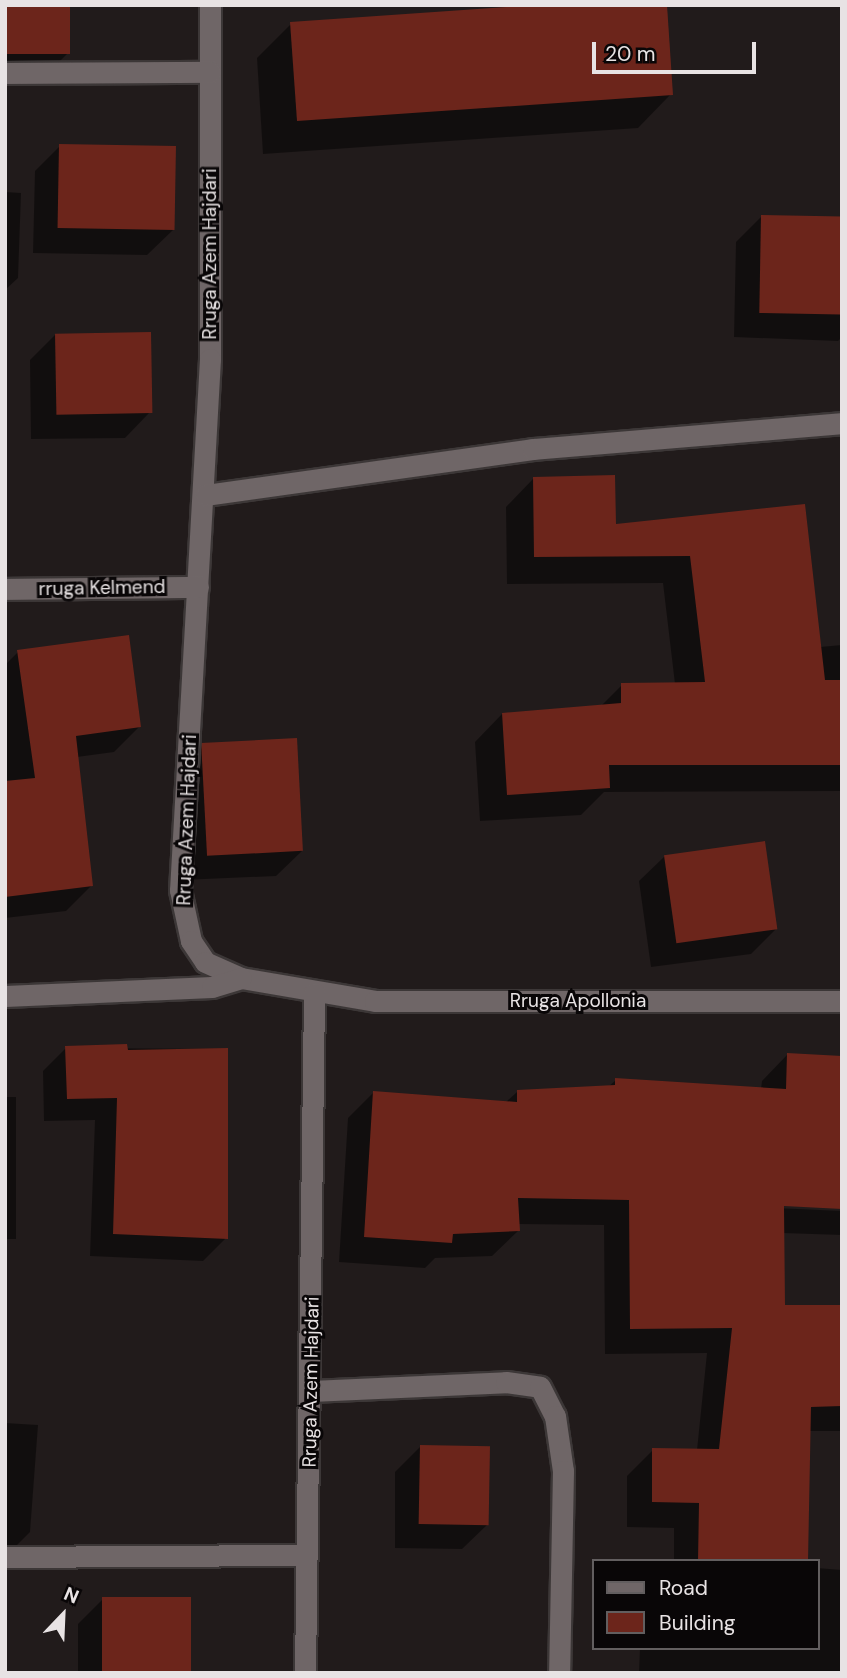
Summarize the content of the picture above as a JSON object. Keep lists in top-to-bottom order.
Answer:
{
  "streets": {
    "street": ["Rruga Azem Hajdari", "rruga Kelmend", "Rruga Apollonia"]
  },
  "crossings": [
    ["Rruga Azem Hajdari", "rruga Kelmend"],
    ["Rruga Azem Hajdari", "Rruga Apollonia"]
  ],
  "legend": ["Road", "Building"],
  "scale_bar": "20 m",
  "north": "top right"
}
